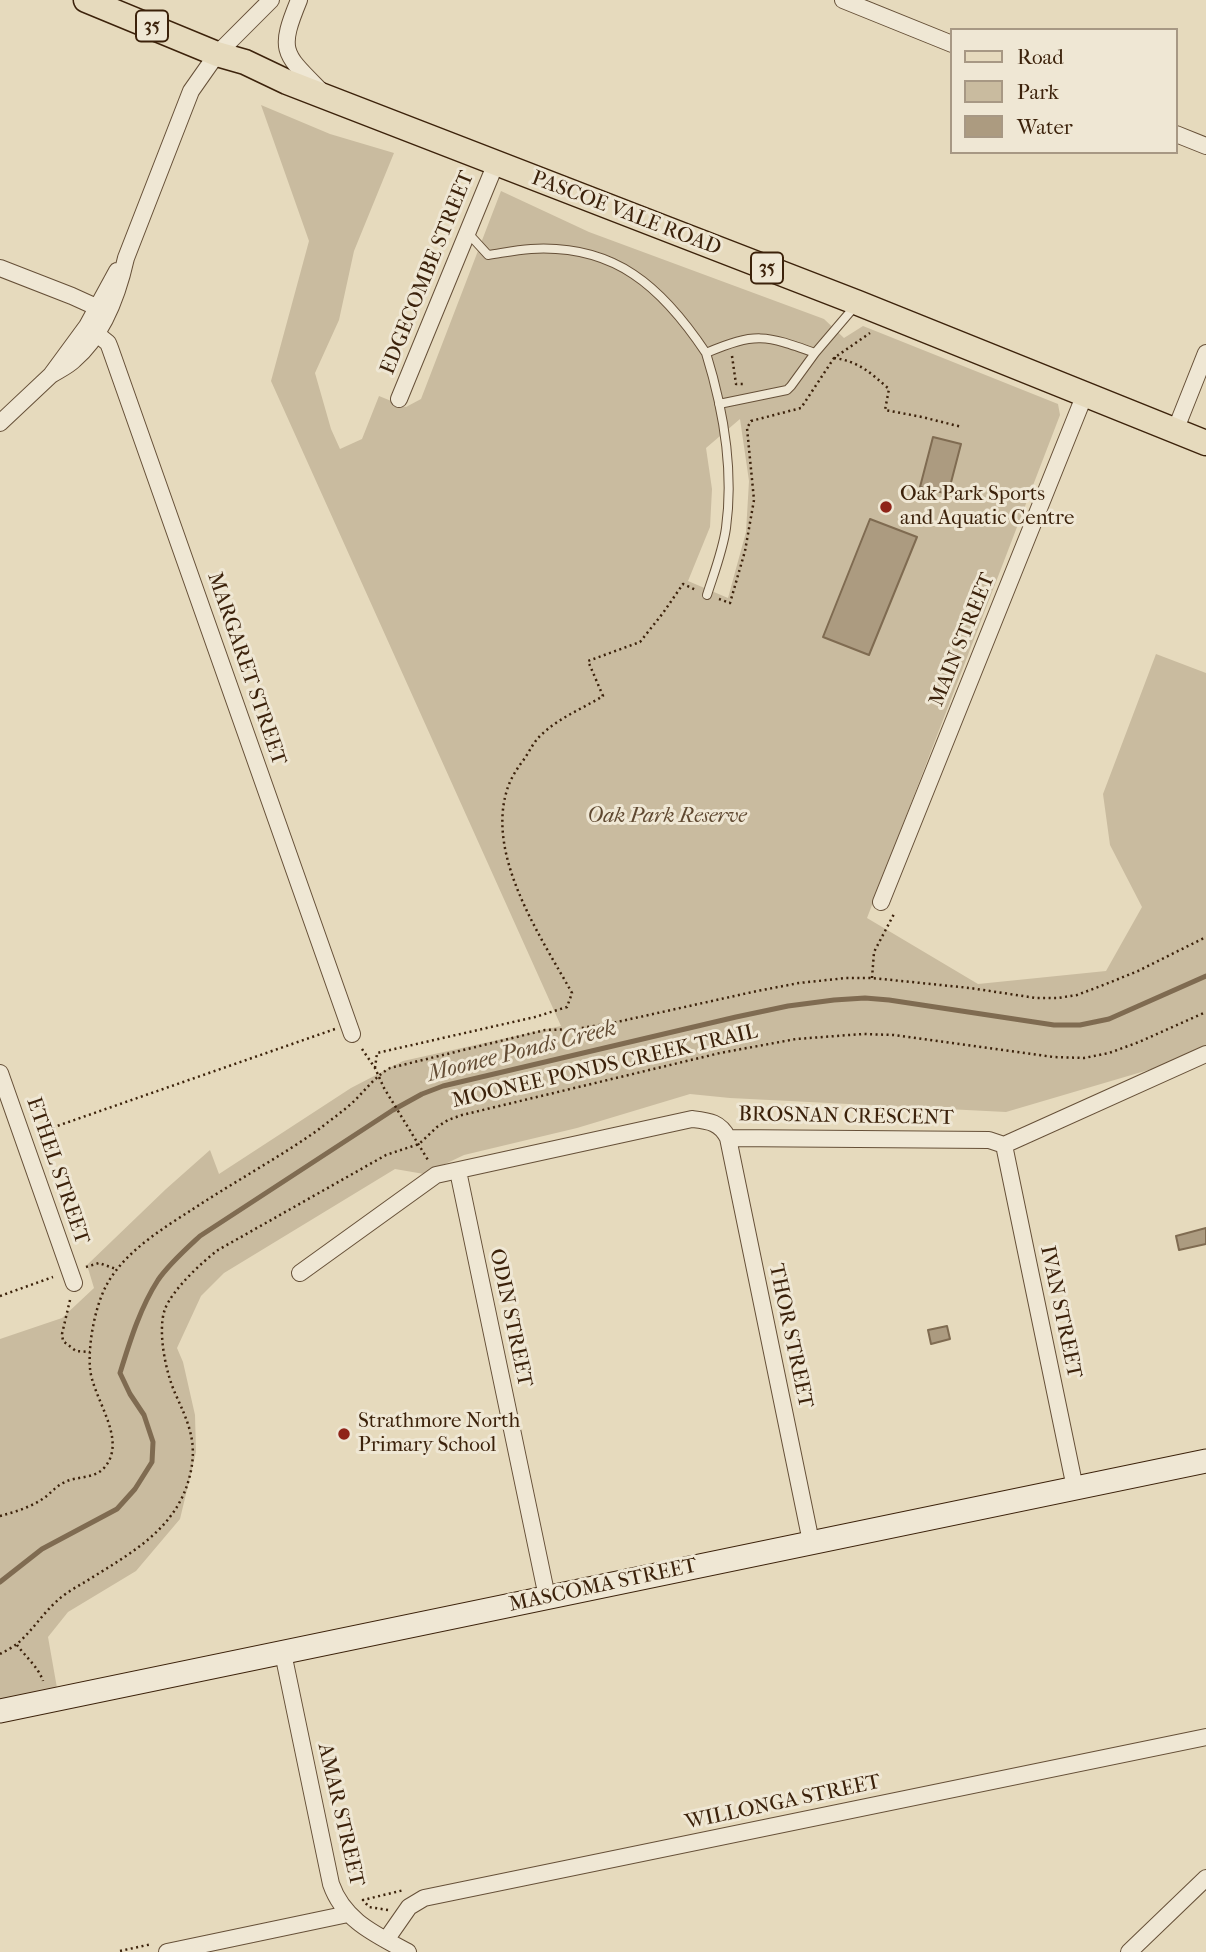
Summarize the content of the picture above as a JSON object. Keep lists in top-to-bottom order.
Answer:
{
  "streets": {
    "main road": ["35", "PASCOE VALE ROAD", "MASCOMA STREET"],
    "street": [
      "EDGECOMBE STREET",
      "MAIN STREET",
      "MARGARET STREET",
      "BROSNAN CRESCENT",
      "ETHEL STREET",
      "IVAN STREET",
      "ODIN STREET",
      "THOR STREET",
      "WILLONGA STREET",
      "AMAR STREET"
    ],
    "path": ["MOONEE PONDS CREEK TRAIL"]
  },
  "crossings": [
    ["PASCOE VALE ROAD", "EDGECOMBE STREET"],
    ["PASCOE VALE ROAD", "MAIN STREET"],
    ["BROSNAN CRESCENT", "IVAN STREET"],
    ["BROSNAN CRESCENT", "ODIN STREET"],
    ["BROSNAN CRESCENT", "THOR STREET"],
    ["IVAN STREET", "MASCOMA STREET"],
    ["ODIN STREET", "MASCOMA STREET"],
    ["THOR STREET", "MASCOMA STREET"],
    ["MASCOMA STREET", "AMAR STREET"],
    ["WILLONGA STREET", "AMAR STREET"]
  ],
  "water": ["Moonee Ponds Creek"],
  "parks": ["Oak Park Reserve"],
  "places": ["Oak Park Sports and Aquatic Centre", "Strathmore North Primary School"],
  "legend": ["Road", "Park", "Water"]
}
